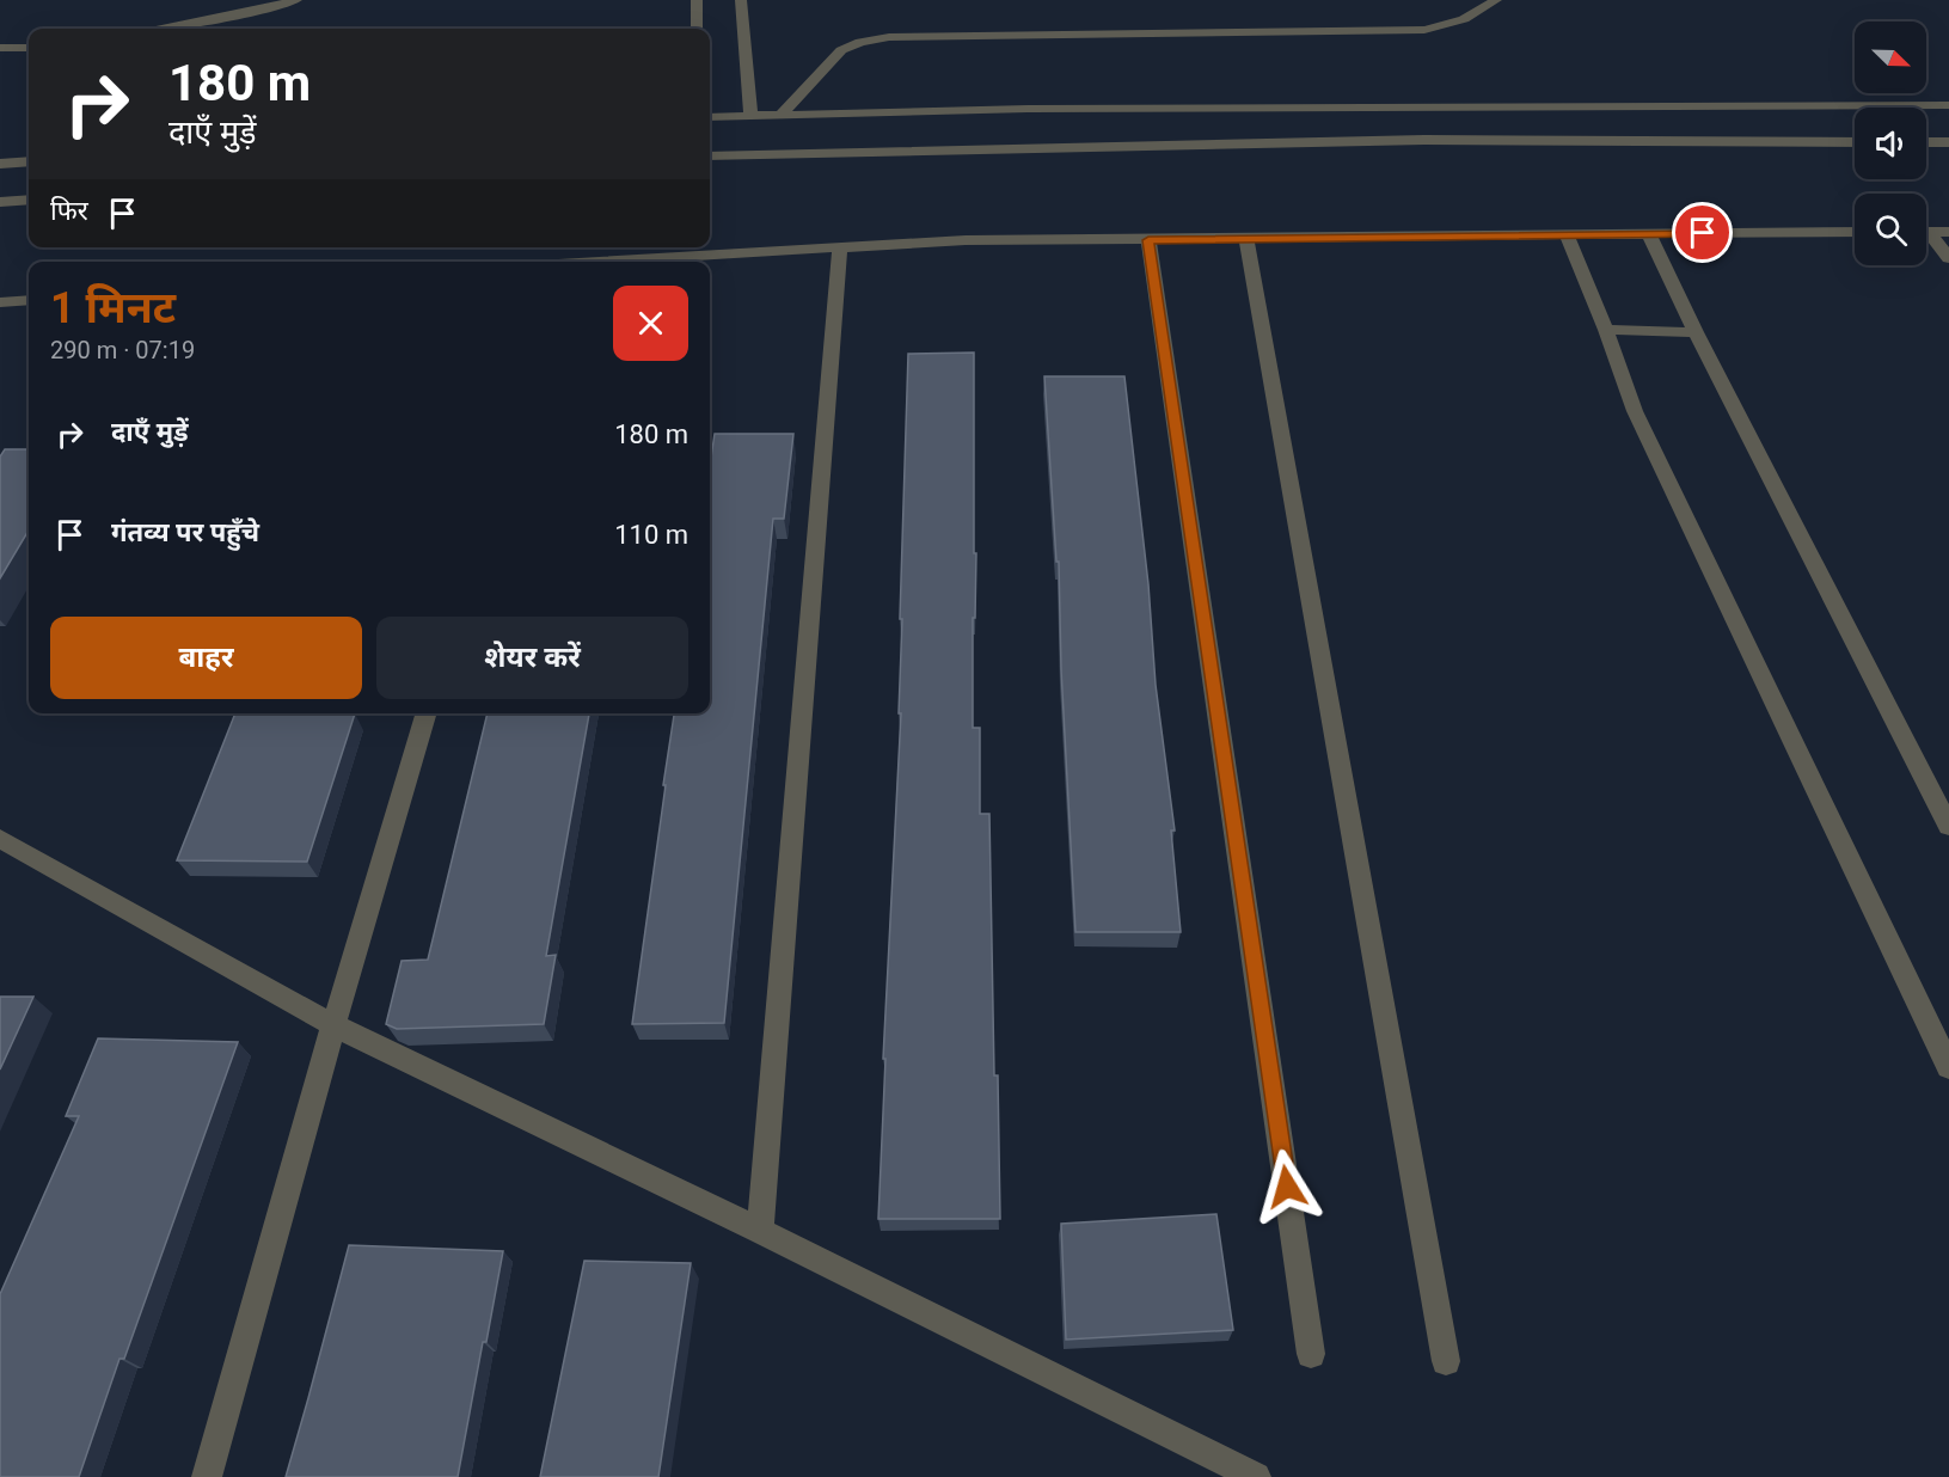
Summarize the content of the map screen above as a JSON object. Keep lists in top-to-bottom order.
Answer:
{
  "north": "bottom right",
  "page": {
    "turn": ["180 m", "दाएँ मुड़ें"],
    "then": "फिर",
    "heading": ["1 मिनट", "290 m · 07:19"],
    "list": [
      {
        "name": "दाएँ मुड़ें",
        "value": "180 m"
      },
      {
        "name": "गंतव्य पर पहुँचे",
        "value": "110 m"
      }
    ],
    "buttons": ["बाहर", "शेयर करें"]
  }
}
